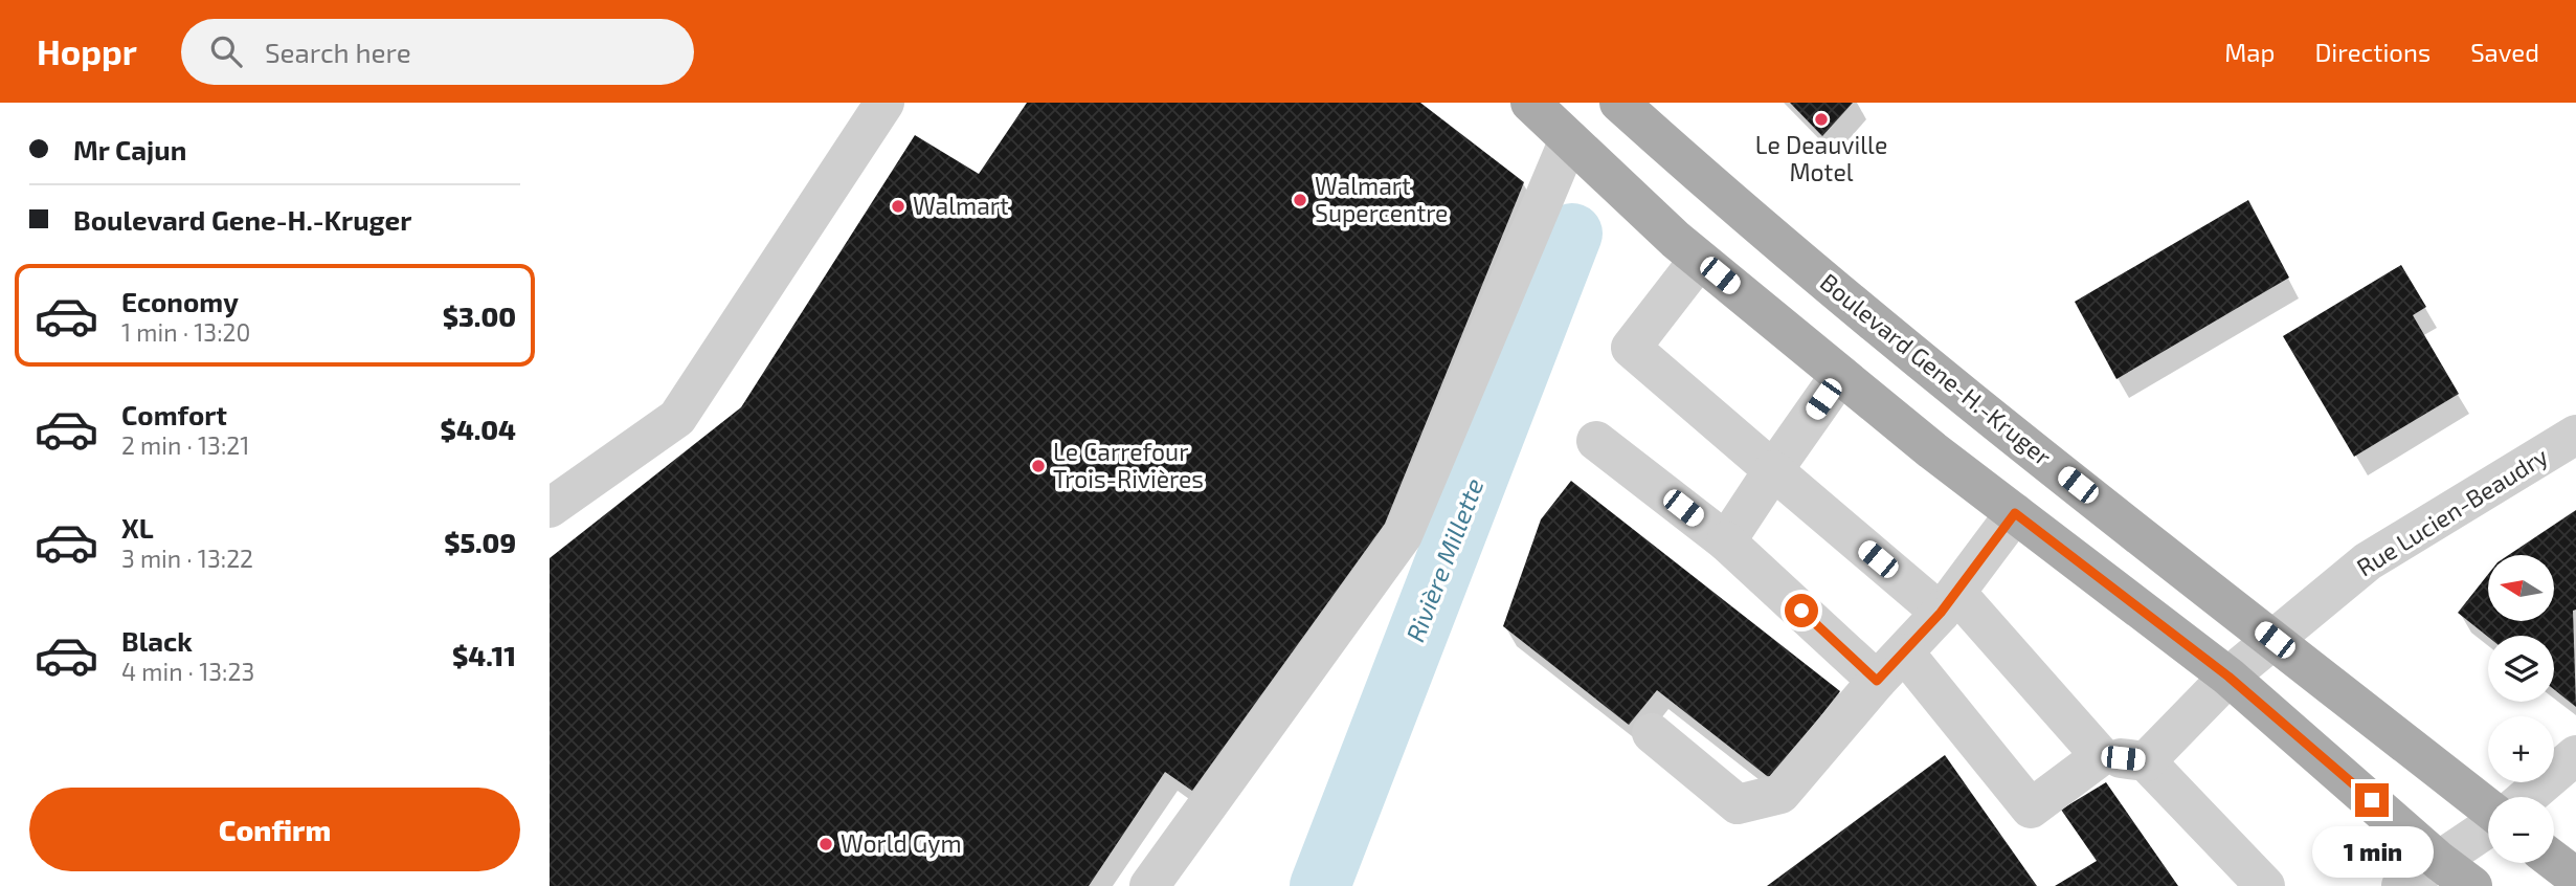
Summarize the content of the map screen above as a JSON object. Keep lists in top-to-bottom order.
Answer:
{
  "streets": {
    "main road": ["Boulevard Gene-H.-Kruger"],
    "street": ["Rue Lucien-Beaudry"]
  },
  "crossings": [
    ["Boulevard Gene-H.-Kruger", "Rue Lucien-Beaudry"]
  ],
  "water": ["Rivière Millette"],
  "places": [
    "Le Deauville Motel",
    "Walmart Supercentre",
    "Walmart",
    "Le Carrefour Trois-Rivières",
    "World Gym"
  ],
  "north": "left",
  "page": {
    "header": "Hoppr",
    "search": "Search here",
    "nav": ["Map", "Directions", "Saved"],
    "banner": ["Mr Cajun", "Boulevard Gene-H.-Kruger"],
    "list": [
      {
        "name": "Economy",
        "note": "1 min · 13:20",
        "value": "$3.00"
      },
      {
        "name": "Comfort",
        "note": "2 min · 13:21",
        "value": "$4.04"
      },
      {
        "name": "XL",
        "note": "3 min · 13:22",
        "value": "$5.09"
      },
      {
        "name": "Black",
        "note": "4 min · 13:23",
        "value": "$4.11"
      }
    ],
    "map_buttons": ["+", "−"],
    "buttons": "Confirm",
    "bubble": "1 min"
  }
}
